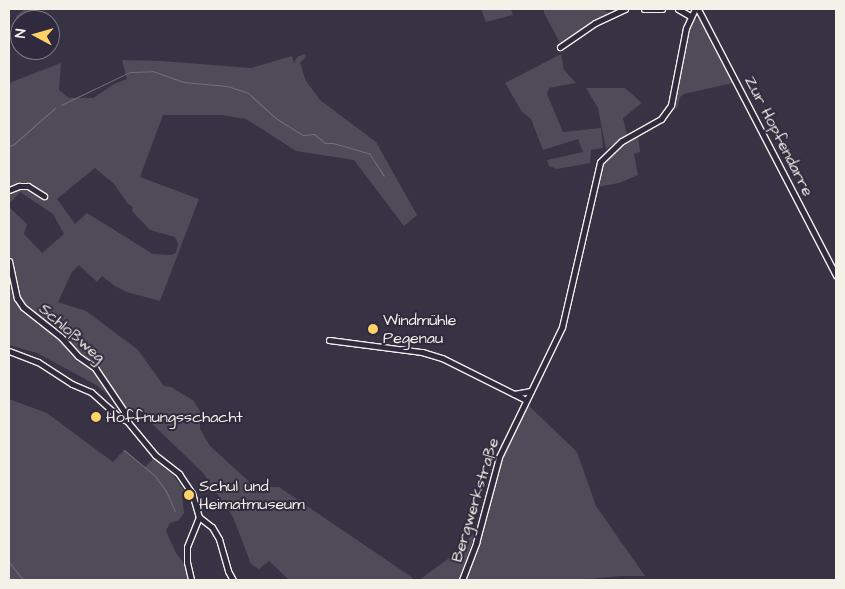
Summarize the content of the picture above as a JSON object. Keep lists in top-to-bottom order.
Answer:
{
  "streets": {
    "street": ["Zur Hopfendarre", "Schloßweg", "Bergwerkstraße"]
  },
  "places": ["Windmühle Pegenau", "Hoffnungsschacht", "Schul und Heimatmuseum"],
  "north": "left"
}
